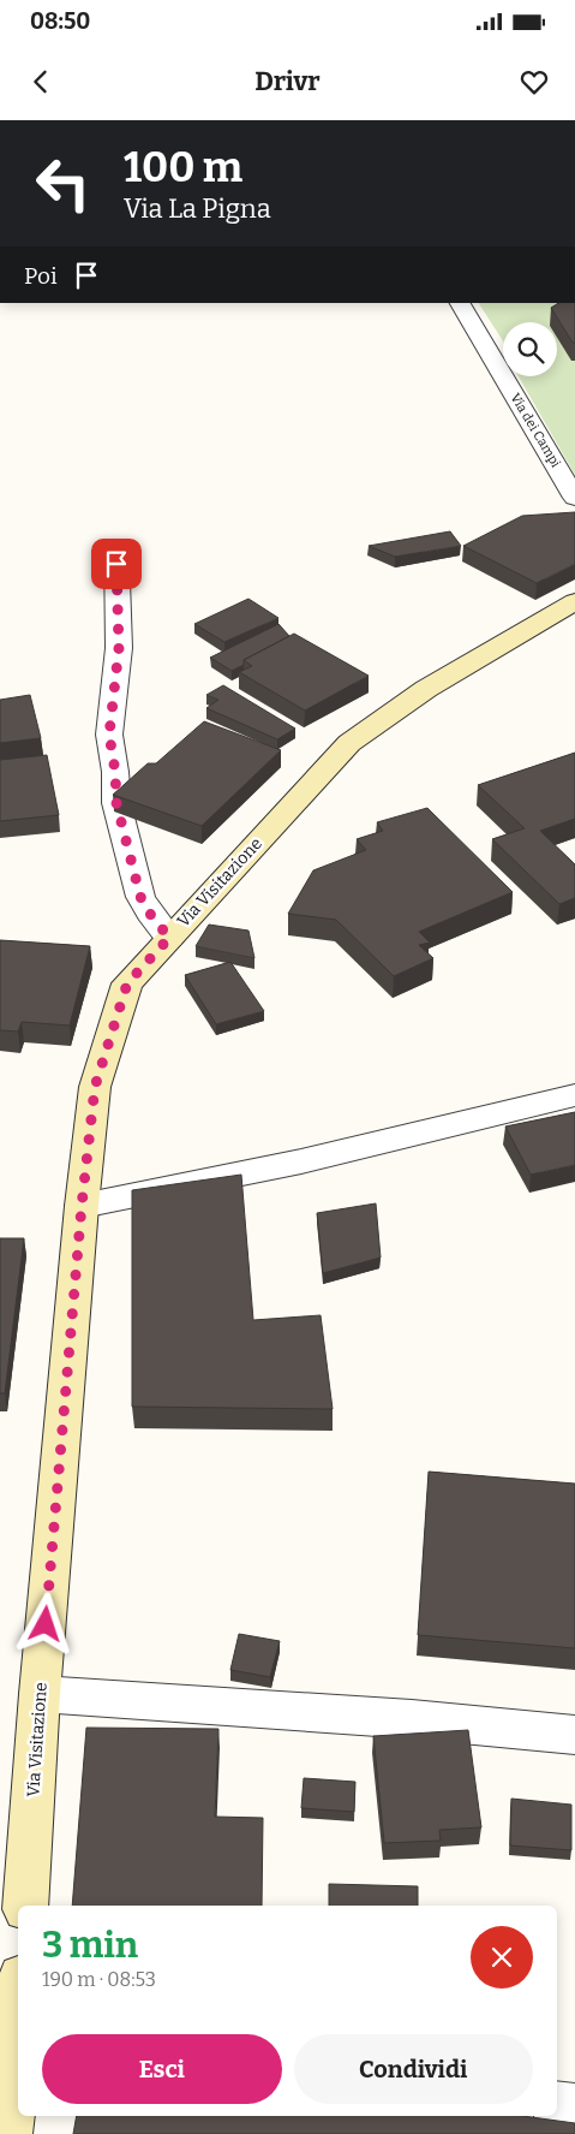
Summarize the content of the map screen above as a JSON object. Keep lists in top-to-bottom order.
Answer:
{
  "streets": {
    "street": ["Via dei Campi", "Via Visitazione"]
  },
  "page": {
    "status": "08:50",
    "header": "Drivr",
    "turn": ["100 m", "Via La Pigna"],
    "then": "Poi",
    "heading": ["3 min", "190 m · 08:53"],
    "buttons": ["Esci", "Condividi"]
  }
}
